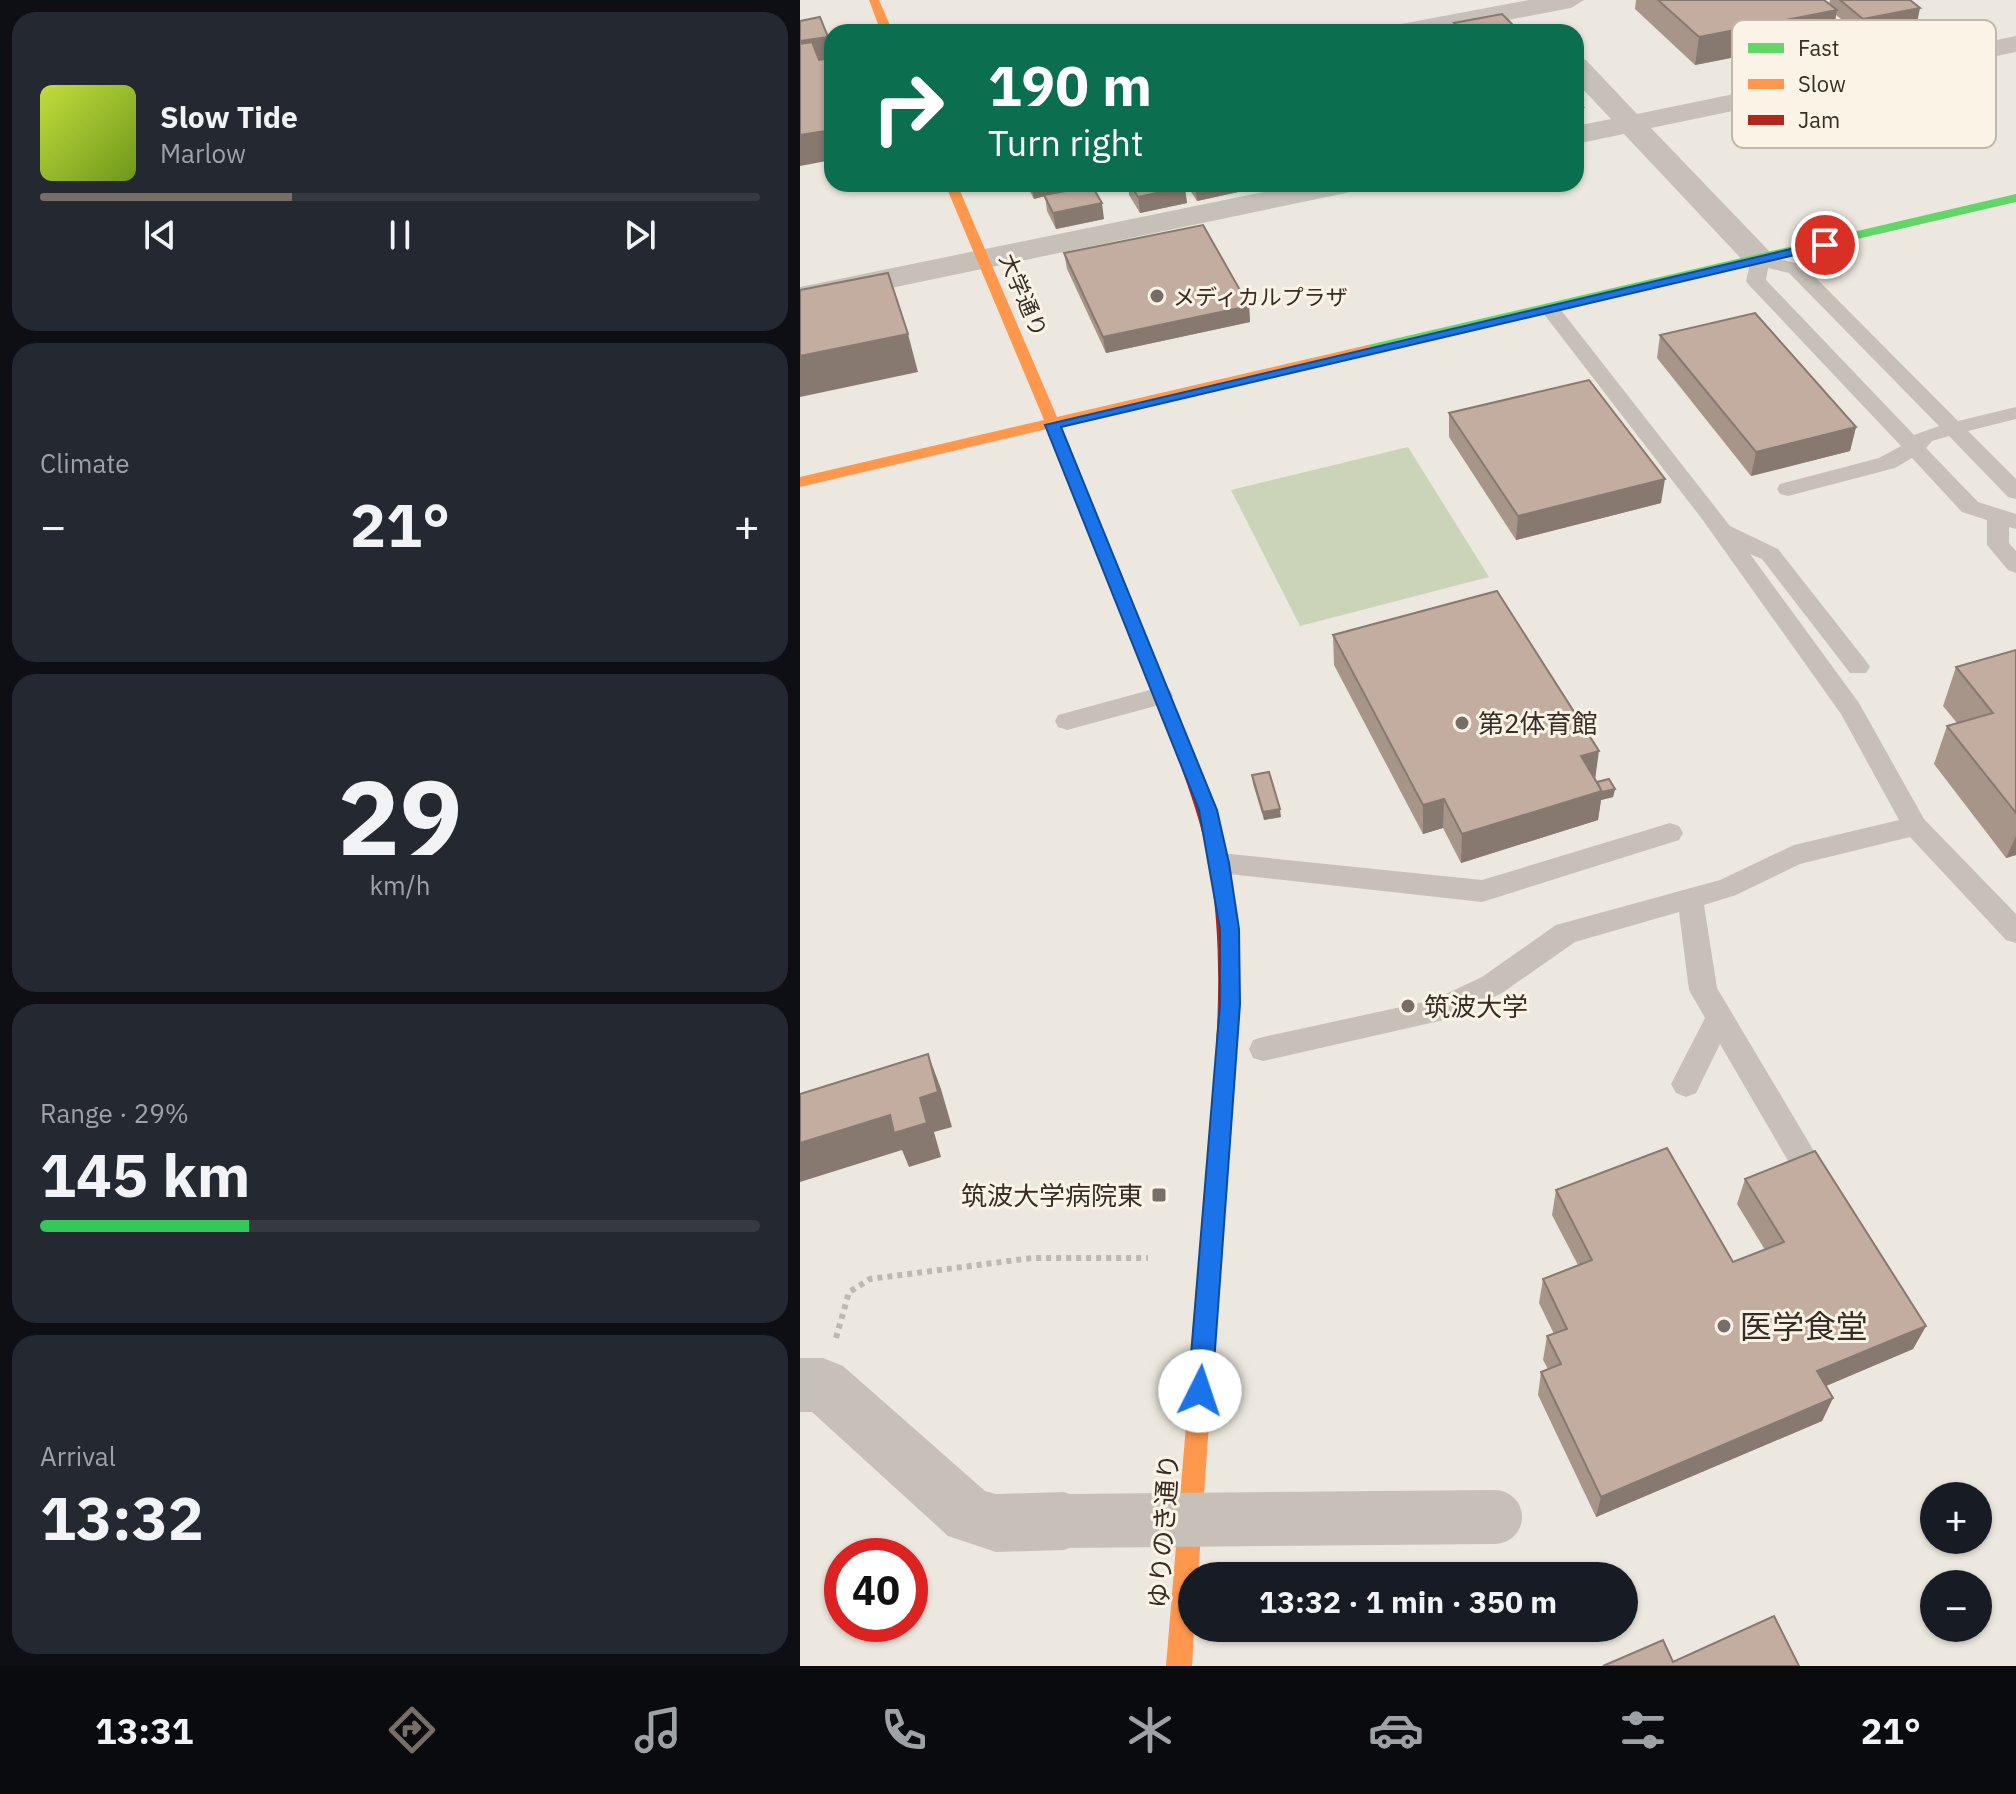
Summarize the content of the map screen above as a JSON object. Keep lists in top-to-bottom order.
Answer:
{
  "streets": {
    "street": ["大学通り", "ゆりのき通り"]
  },
  "crossings": [
    ["大学通り", "ゆりのき通り"]
  ],
  "places": {
    "other": [
      "メディカルプラザ",
      "第2体育館",
      "筑波大学",
      "医学食堂"
    ],
    "transit": ["筑波大学病院東"]
  },
  "legend": ["Fast", "Slow", "Jam"],
  "page": {
    "turn": ["190 m", "Turn right"],
    "song": ["Slow Tide", "Marlow"],
    "tile": [
      "Climate",
      ["29", "km/h"],
      ["Range · 29%", "145 km"],
      ["Arrival", "13:32"]
    ],
    "heat": ["−", "21°", "+"],
    "map_buttons": ["+", "−"],
    "limit": "40",
    "trip": "13:32 · 1 min · 350 m",
    "tabs": ["13:31", "21°"]
  }
}
